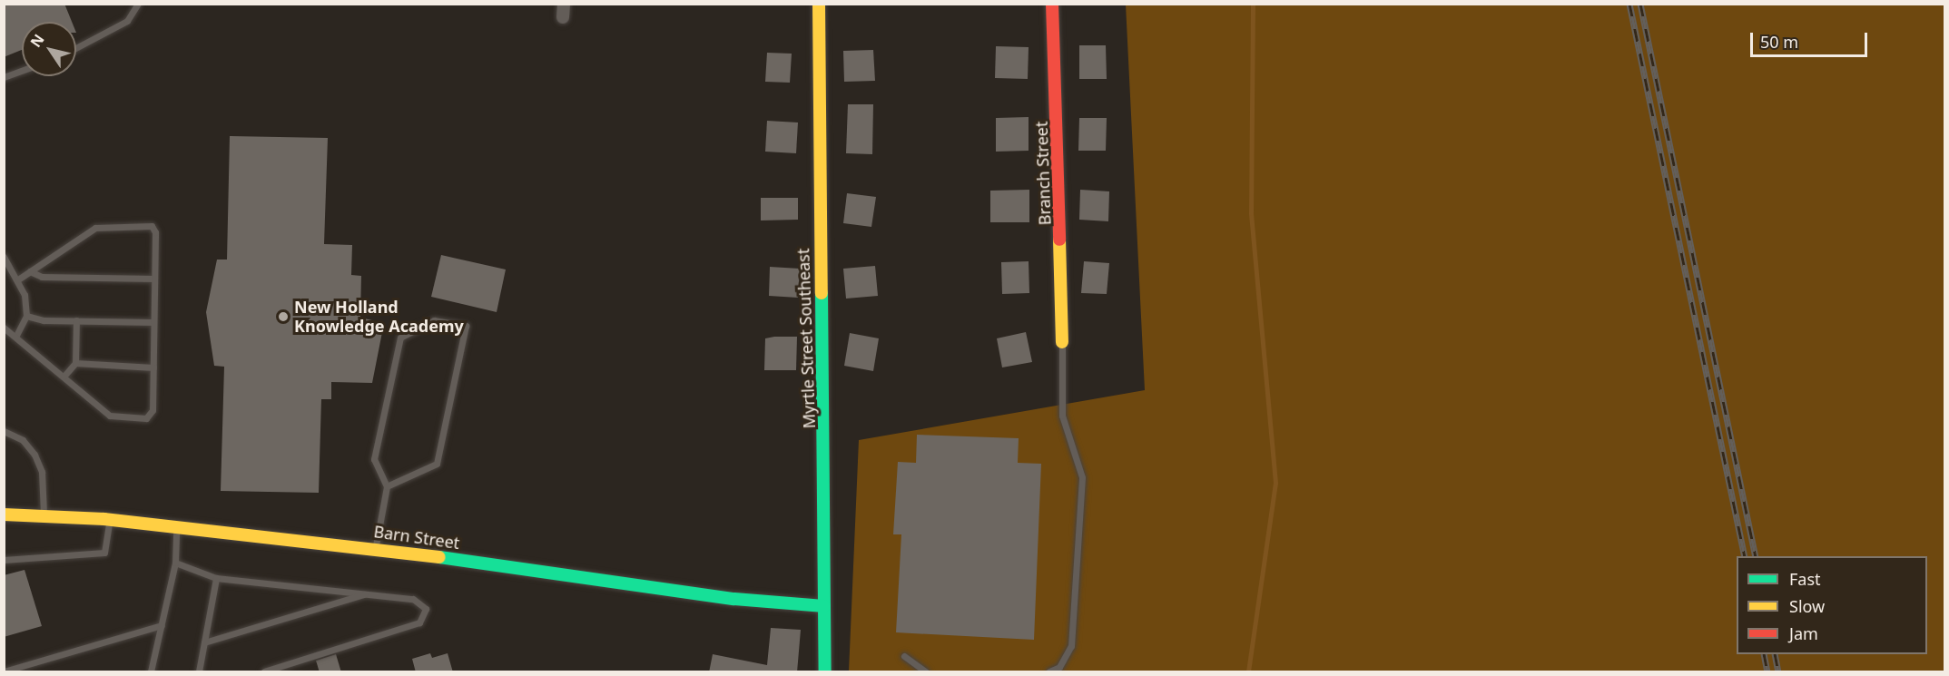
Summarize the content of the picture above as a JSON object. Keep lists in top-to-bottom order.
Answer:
{
  "streets": {
    "street": ["Branch Street", "Myrtle Street Southeast", "Barn Street"]
  },
  "crossings": [
    ["Myrtle Street Southeast", "Barn Street"]
  ],
  "places": ["New Holland Knowledge Academy"],
  "legend": ["Fast", "Slow", "Jam"],
  "scale_bar": "50 m",
  "north": "top left"
}
